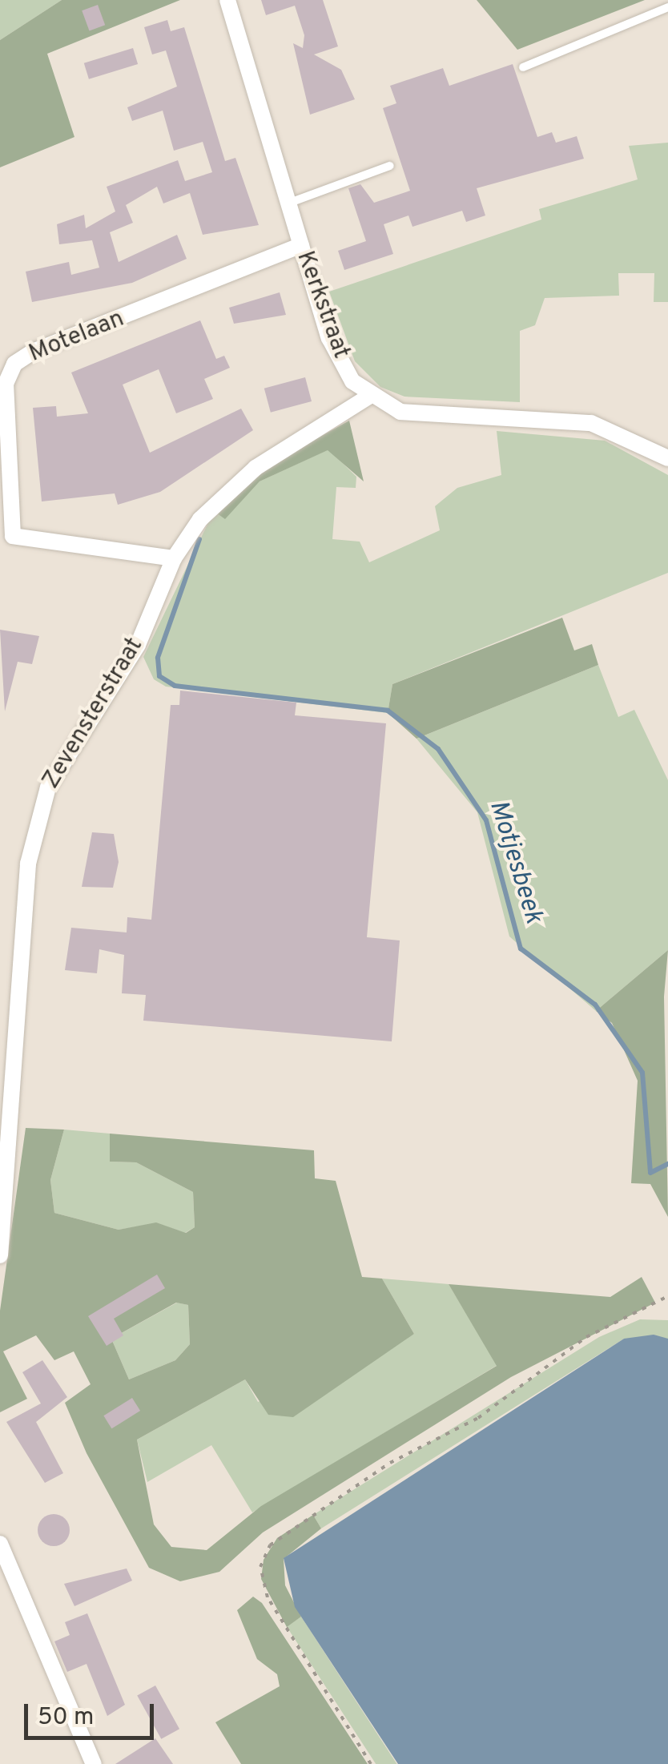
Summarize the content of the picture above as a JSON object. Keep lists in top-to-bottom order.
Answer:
{
  "streets": {
    "street": ["Kerkstraat", "Motelaan", "Zevensterstraat"]
  },
  "crossings": [
    ["Kerkstraat", "Motelaan"],
    ["Kerkstraat", "Zevensterstraat"],
    ["Motelaan", "Zevensterstraat"]
  ],
  "water": ["Motjesbeek"],
  "scale_bar": "50 m"
}
